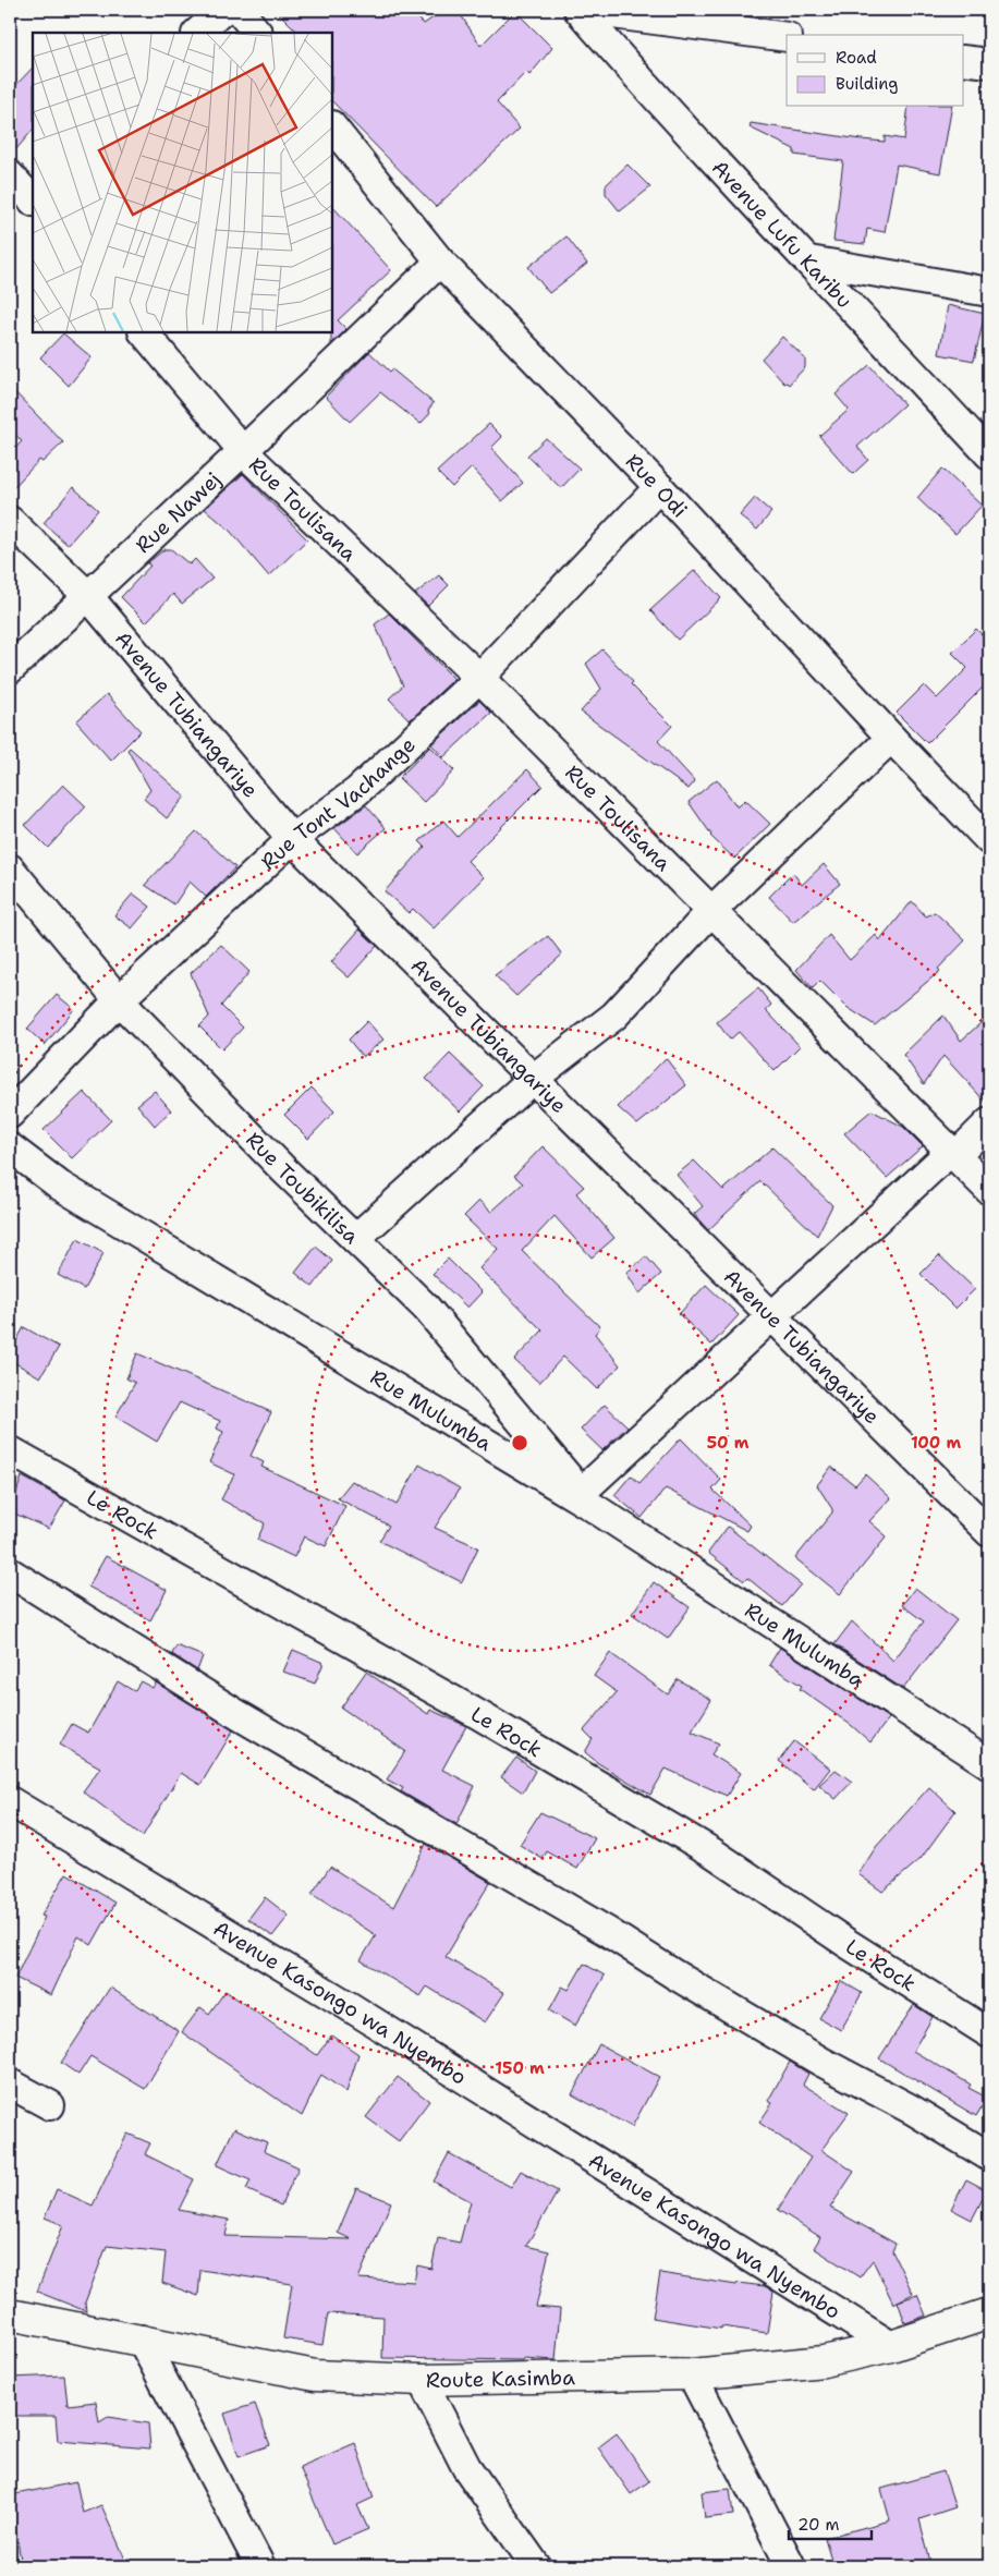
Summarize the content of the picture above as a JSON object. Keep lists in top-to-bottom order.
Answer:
{
  "streets": {
    "street": [
      "Avenue Lufu Karibu",
      "Rue Odi",
      "Rue Toulisana",
      "Rue Nawej",
      "Avenue Tubiangariye",
      "Rue Tont Vachange",
      "Rue Toubikilisa",
      "Rue Mulumba",
      "Le Rock",
      "Avenue Kasongo wa Nyembo",
      "Route Kasimba"
    ]
  },
  "crossings": [
    ["Rue Odi", "Rue Nawej"],
    ["Rue Odi", "Rue Tont Vachange"],
    ["Rue Toulisana", "Rue Nawej"],
    ["Rue Toulisana", "Rue Tont Vachange"],
    ["Rue Nawej", "Avenue Tubiangariye"],
    ["Avenue Tubiangariye", "Rue Tont Vachange"],
    ["Rue Tont Vachange", "Rue Toubikilisa"],
    ["Rue Toubikilisa", "Rue Mulumba"],
    ["Avenue Kasongo wa Nyembo", "Route Kasimba"]
  ],
  "legend": ["Road", "Building"],
  "scale_bar": "20 m",
  "rings": ["50 m", "100 m", "150 m"]
}
